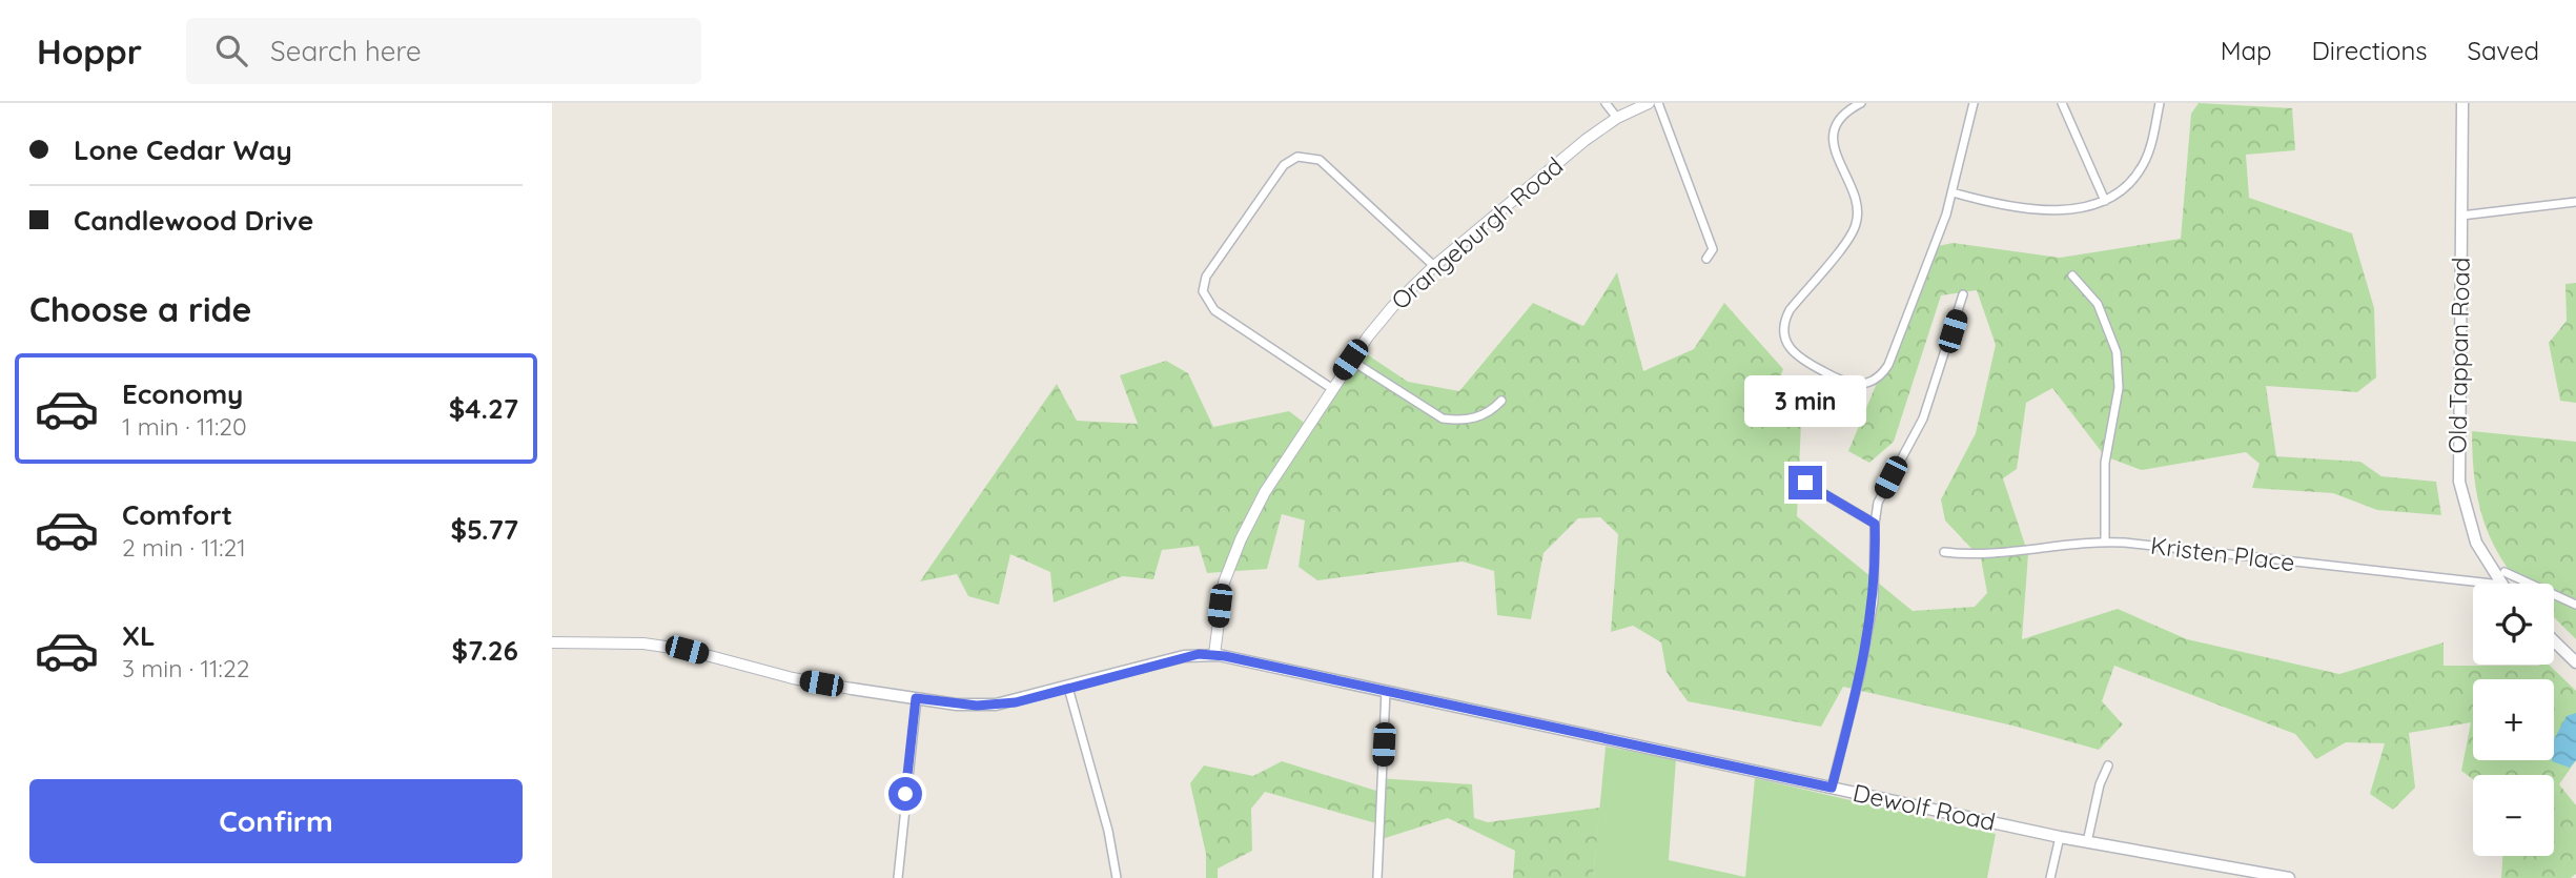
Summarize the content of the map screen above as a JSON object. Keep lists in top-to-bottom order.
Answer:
{
  "streets": {
    "main road": ["Old Tappan Road", "Dewolf Road"],
    "street": ["Orangeburgh Road", "Kristen Place"]
  },
  "crossings": [
    ["Orangeburgh Road", "Dewolf Road"]
  ],
  "page": {
    "header": "Hoppr",
    "search": "Search here",
    "nav": ["Map", "Directions", "Saved"],
    "banner": ["Lone Cedar Way", "Candlewood Drive"],
    "heading": "Choose a ride",
    "list": [
      {
        "name": "Economy",
        "note": "1 min · 11:20",
        "value": "$4.27"
      },
      {
        "name": "Comfort",
        "note": "2 min · 11:21",
        "value": "$5.77"
      },
      {
        "name": "XL",
        "note": "3 min · 11:22",
        "value": "$7.26"
      }
    ],
    "bubble": "3 min",
    "map_buttons": ["+", "−"],
    "buttons": "Confirm"
  }
}
